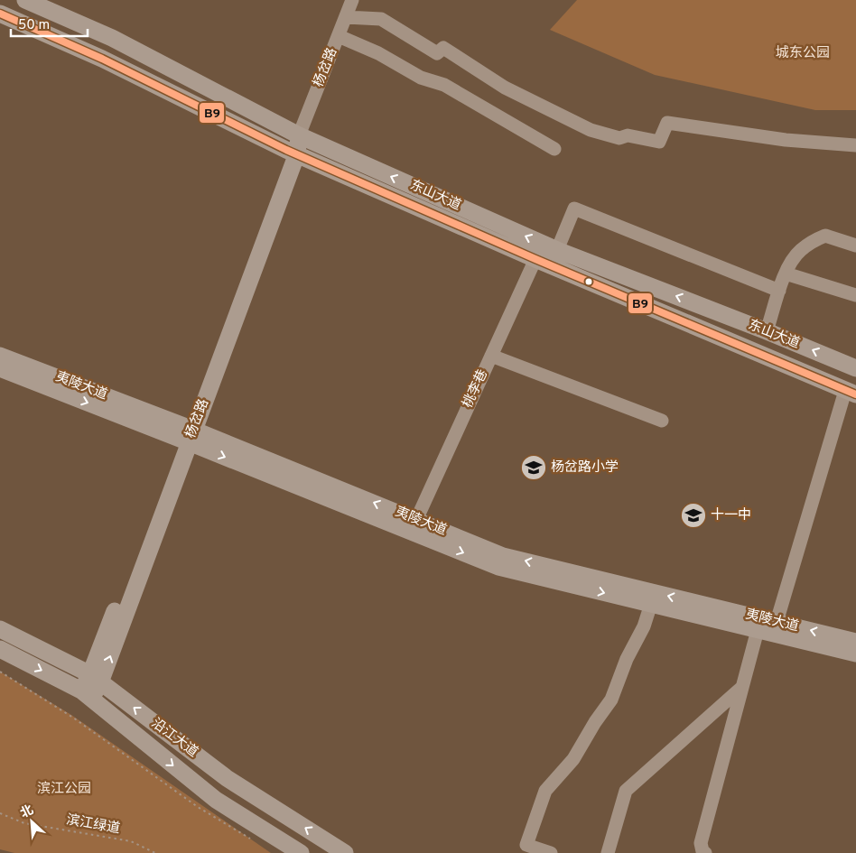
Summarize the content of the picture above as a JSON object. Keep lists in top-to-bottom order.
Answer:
{
  "streets": {
    "main road": [
      "杨岔路",
      "东山大道",
      "夷陵大道",
      "沿江大道"
    ],
    "street": ["桃李巷"],
    "path": ["滨江绿道"]
  },
  "crossings": [
    ["杨岔路", "东山大道"],
    ["杨岔路", "夷陵大道"],
    ["杨岔路", "沿江大道"],
    ["东山大道", "桃李巷"],
    ["夷陵大道", "桃李巷"]
  ],
  "parks": ["城东公园", "滨江公园"],
  "places": {
    "school or university": ["杨岔路小学", "十一中"]
  },
  "lines": ["transit line B9"],
  "scale_bar": "50 m",
  "north": "top left"
}
